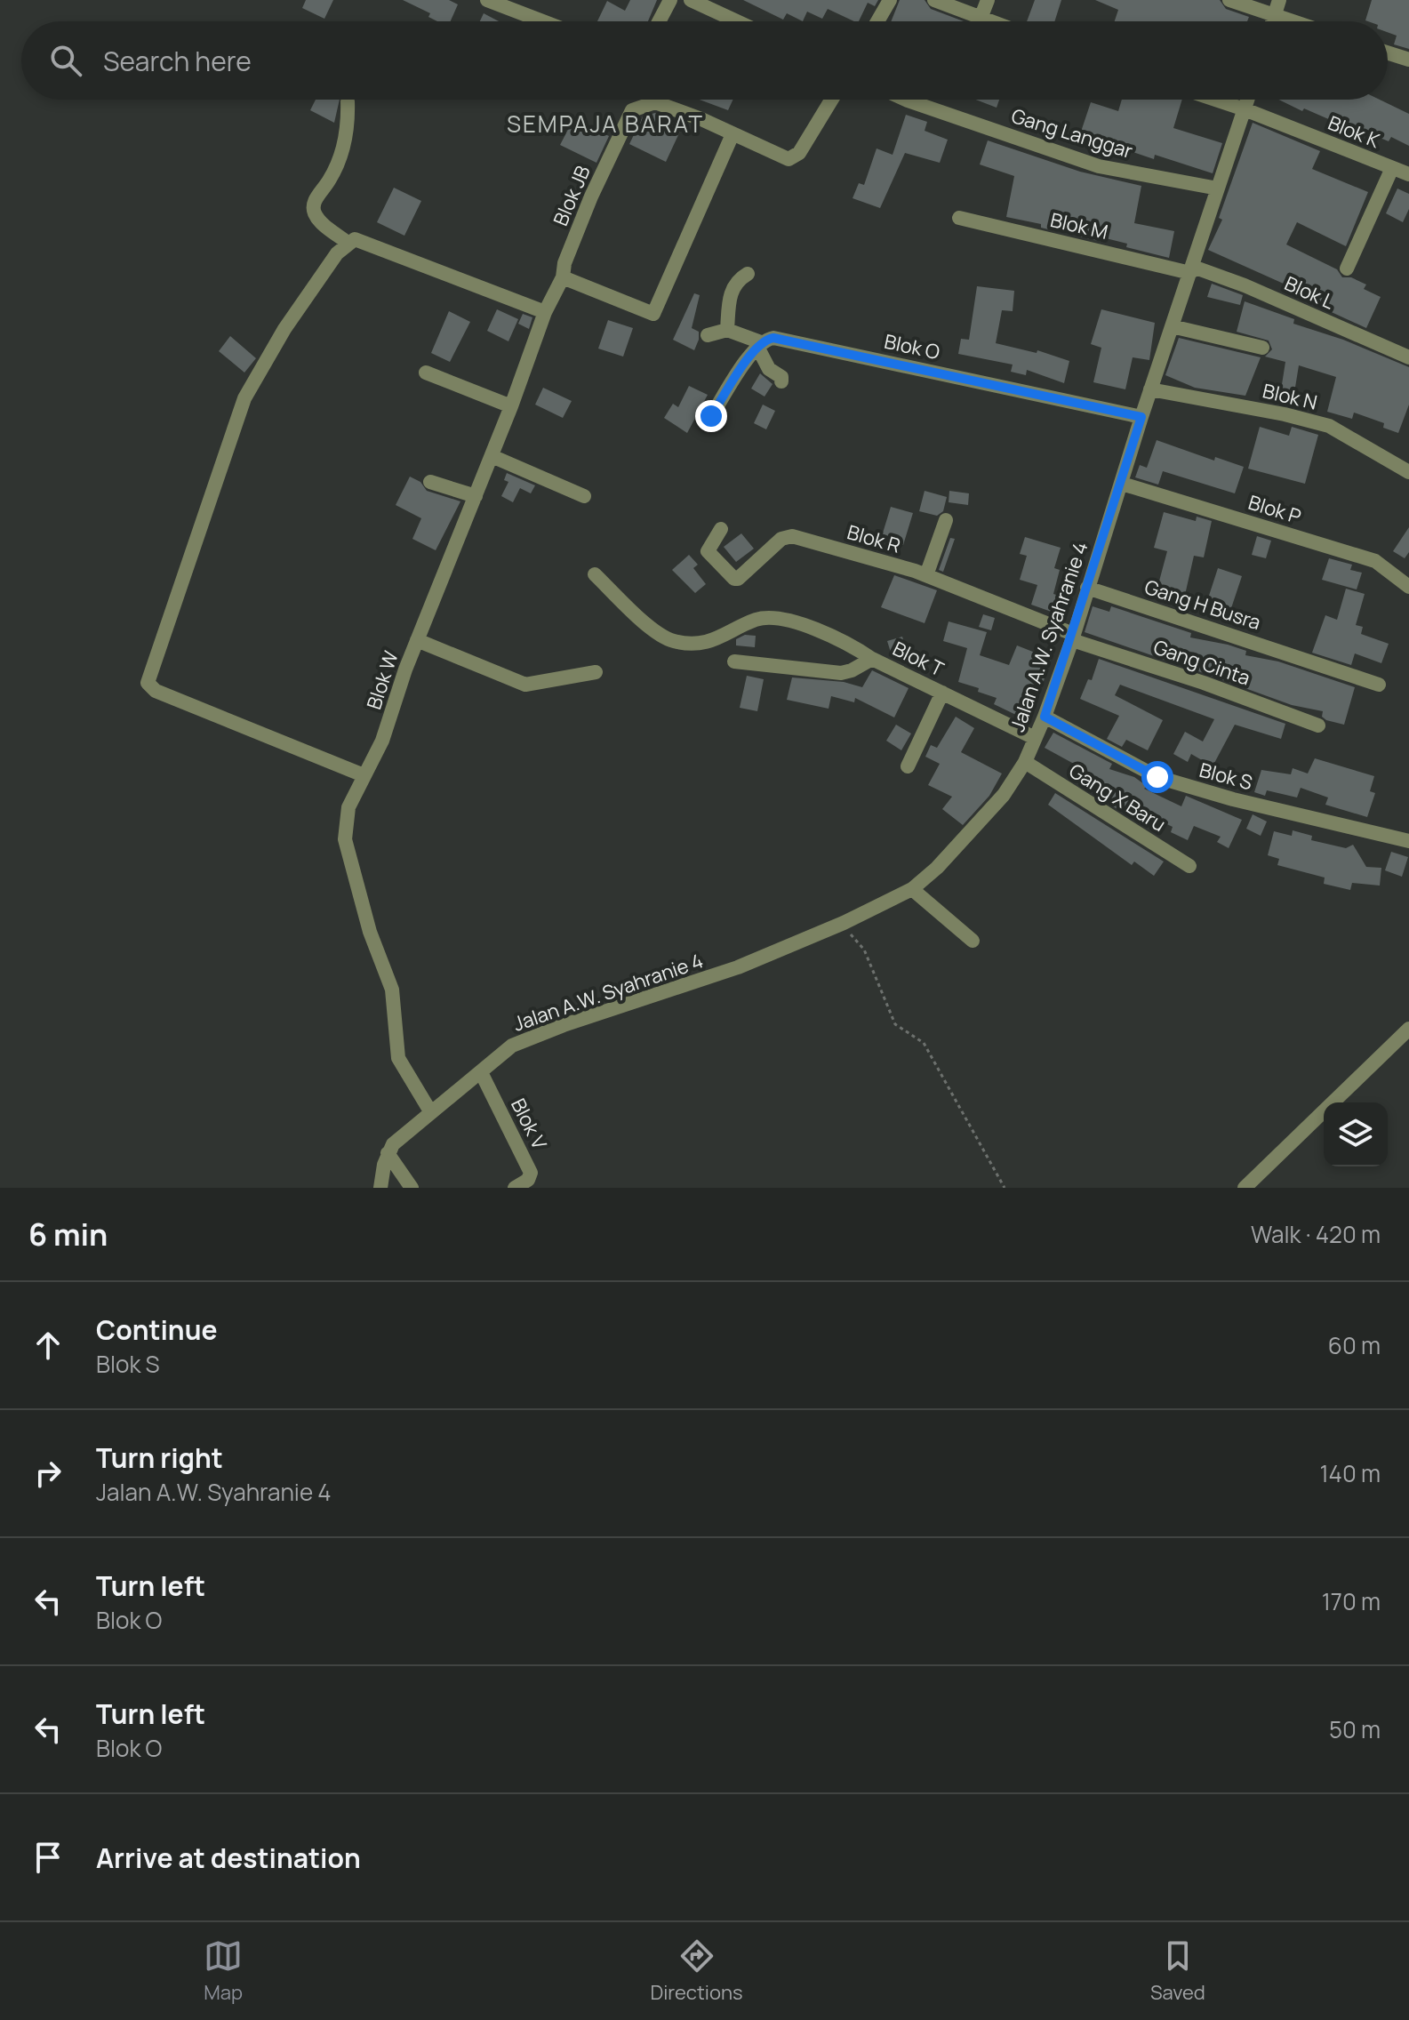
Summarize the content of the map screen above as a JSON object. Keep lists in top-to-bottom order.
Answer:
{
  "streets": {
    "street": [
      "Blok K",
      "Gang Langgar",
      "Blok JB",
      "Blok M",
      "Blok L",
      "Blok O",
      "Blok N",
      "Blok P",
      "Blok R",
      "Gang H Busra",
      "Jalan A.W. Syahranie 4",
      "Blok T",
      "Gang Cinta",
      "Blok W",
      "Blok S",
      "Gang X Baru",
      "Blok V"
    ]
  },
  "crossings": [
    ["Blok K", "Jalan A.W. Syahranie 4"],
    ["Gang Langgar", "Jalan A.W. Syahranie 4"],
    ["Blok JB", "Blok W"],
    ["Blok M", "Blok L"],
    ["Blok M", "Jalan A.W. Syahranie 4"],
    ["Blok L", "Jalan A.W. Syahranie 4"],
    ["Blok O", "Jalan A.W. Syahranie 4"],
    ["Blok N", "Jalan A.W. Syahranie 4"],
    ["Blok P", "Jalan A.W. Syahranie 4"],
    ["Blok R", "Jalan A.W. Syahranie 4"],
    ["Blok R", "Gang Cinta"],
    ["Gang H Busra", "Jalan A.W. Syahranie 4"],
    ["Jalan A.W. Syahranie 4", "Blok T"],
    ["Jalan A.W. Syahranie 4", "Gang Cinta"],
    ["Jalan A.W. Syahranie 4", "Blok W"],
    ["Jalan A.W. Syahranie 4", "Blok S"],
    ["Jalan A.W. Syahranie 4", "Gang X Baru"],
    ["Jalan A.W. Syahranie 4", "Blok V"]
  ],
  "districts": ["SEMPAJA BARAT"],
  "page": {
    "search": "Search here",
    "heading": ["6 min", "Walk · 420 m"],
    "list": [
      ["Continue", "Blok S", "60 m"],
      ["Turn right", "Jalan A.W. Syahranie 4", "140 m"],
      ["Turn left", "Blok O", "170 m"],
      ["Turn left", "Blok O", "50 m"],
      "Arrive at destination"
    ],
    "nav": ["Map", "Directions", "Saved"]
  }
}
